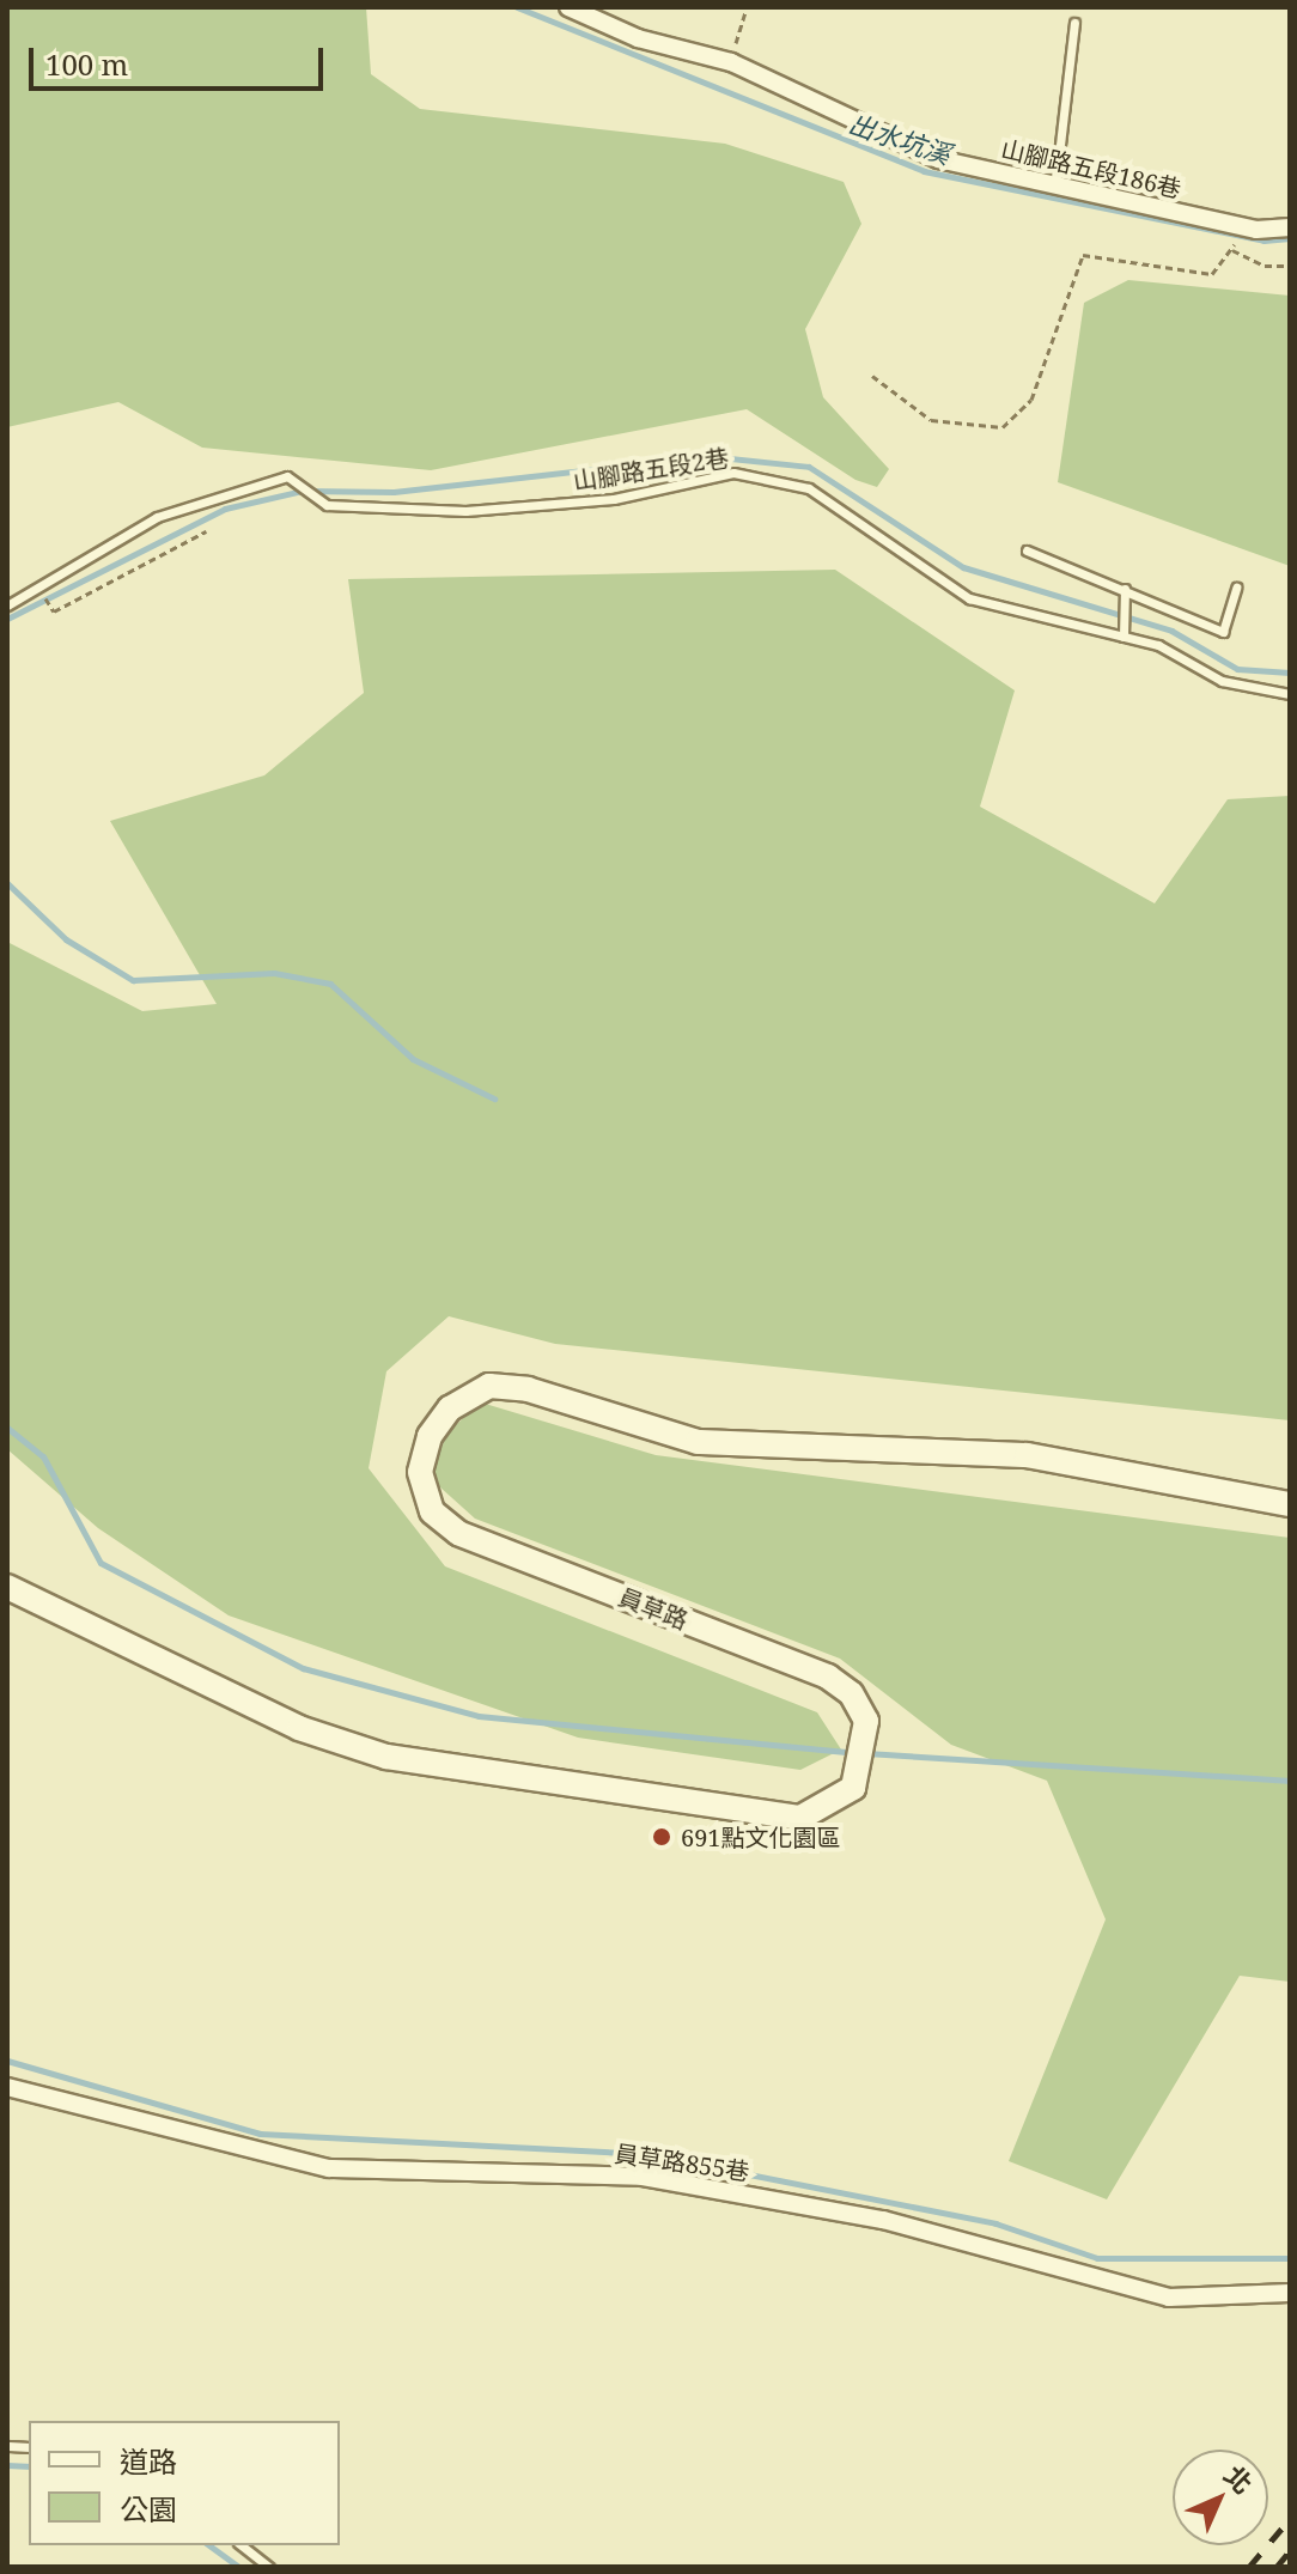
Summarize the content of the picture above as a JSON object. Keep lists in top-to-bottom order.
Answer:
{
  "streets": {
    "main road": ["員草路"],
    "street": ["山腳路五段186巷", "員草路855巷"],
    "lane": ["山腳路五段2巷"]
  },
  "water": ["出水坑溪"],
  "places": ["691點文化園區"],
  "legend": ["道路", "公園"],
  "scale_bar": "100 m",
  "north": "top right"
}
